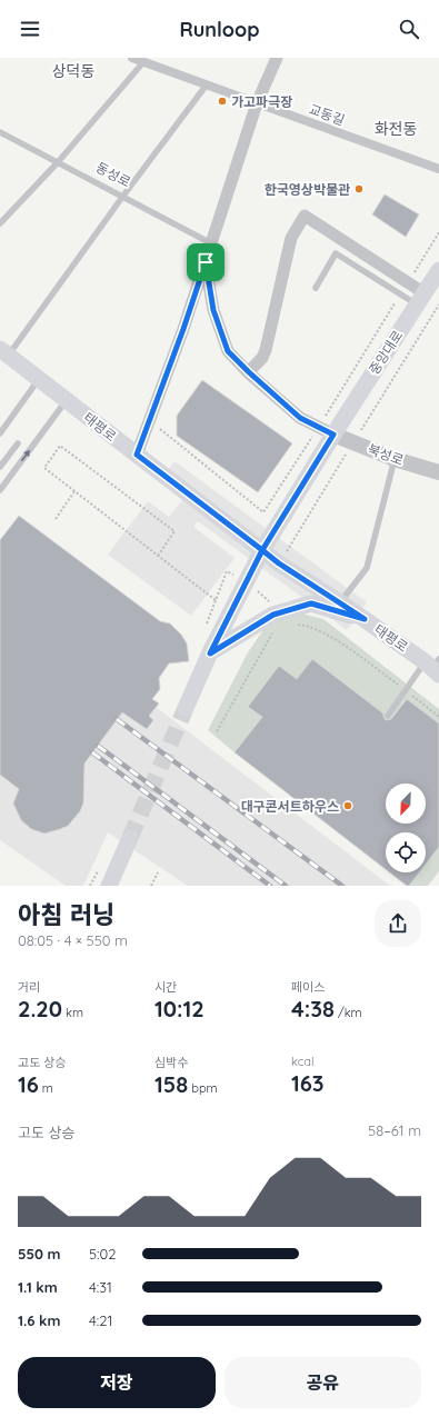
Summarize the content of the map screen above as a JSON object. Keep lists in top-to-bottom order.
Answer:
{
  "streets": {
    "main road": ["중앙대로", "태평로"],
    "street": ["교동길", "북성로"],
    "lane": ["동성로"]
  },
  "crossings": [
    ["동성로", "태평로"],
    ["중앙대로", "태평로"],
    ["중앙대로", "북성로"]
  ],
  "districts": ["상덕동", "화전동"],
  "places": ["가고파극장", "한국영상박물관", "대구콘서트하우스"],
  "north": "bottom left",
  "page": {
    "header": "Runloop",
    "heading": ["아침 러닝", "08:05 · 4 × 550 m"],
    "stats": [
      ["거리", "2.20 km"],
      ["시간", "10:12"],
      ["페이스", "4:38 /km"],
      ["고도 상승", "16 m"],
      ["심박수", "158 bpm"],
      ["kcal", "163"]
    ],
    "chart": ["고도 상승", "58–61 m"],
    "list": [
      {
        "name": "550 m",
        "note": "5:02"
      },
      {
        "name": "1.1 km",
        "note": "4:31"
      },
      {
        "name": "1.6 km",
        "note": "4:21"
      }
    ],
    "buttons": ["저장", "공유"]
  }
}
